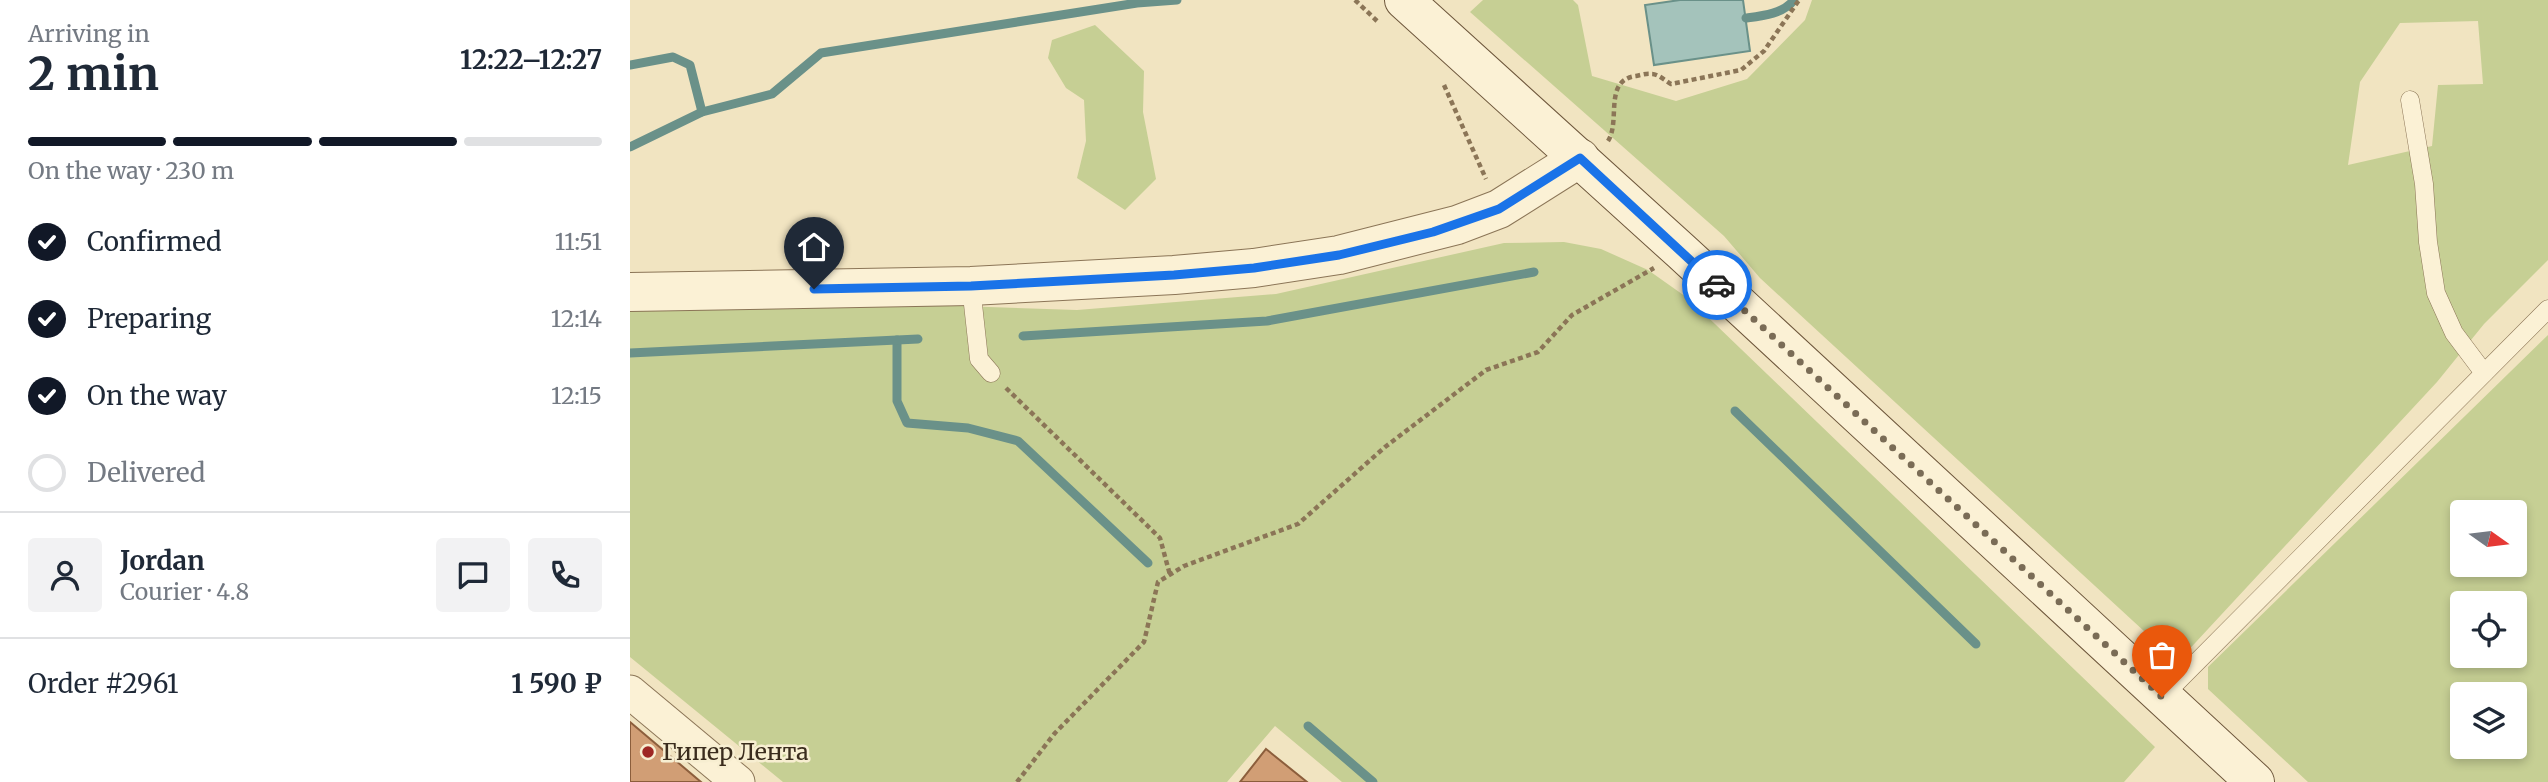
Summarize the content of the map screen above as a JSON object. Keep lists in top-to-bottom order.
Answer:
{
  "places": ["Гипер Лента"],
  "north": "right",
  "page": {
    "heading": ["2 min", "Arriving in", "12:22–12:27"],
    "panel": [
      "Jordan",
      "Courier · 4.8",
      "Order #2961",
      "1 590 ₽"
    ],
    "bar": "On the way · 230 m",
    "list": [
      ["Confirmed", "11:51"],
      ["Preparing", "12:14"],
      ["On the way", "12:15"],
      "Delivered"
    ]
  }
}
